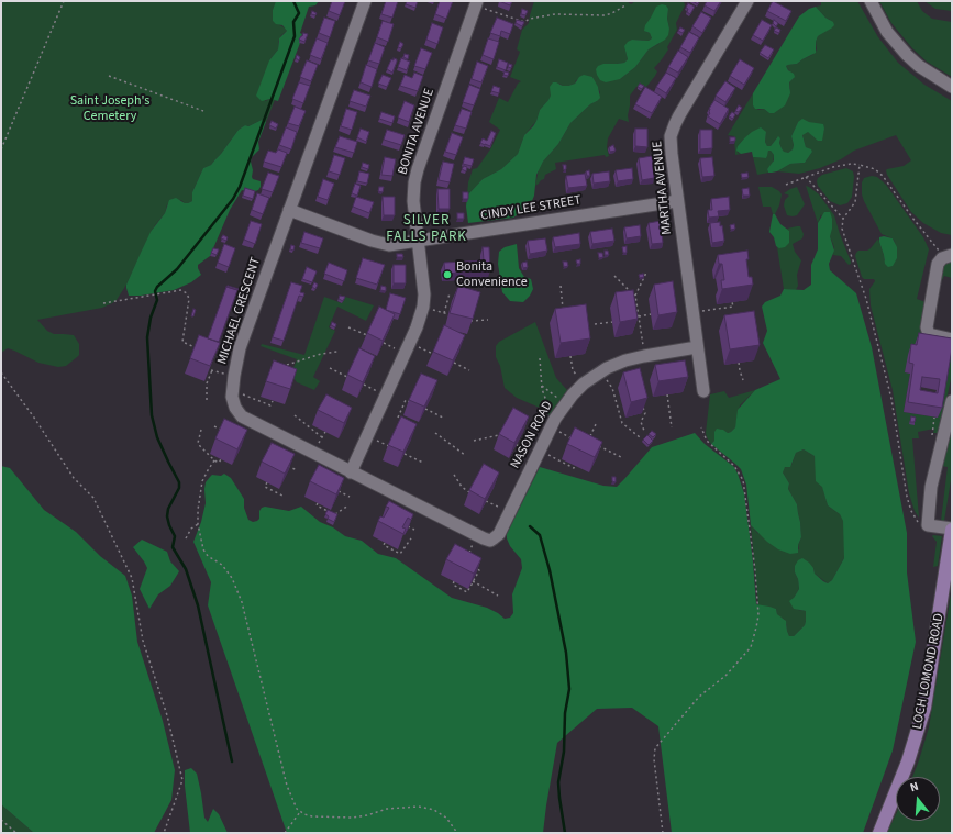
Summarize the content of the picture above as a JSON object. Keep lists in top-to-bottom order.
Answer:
{
  "streets": {
    "main road": ["LOCH LOMOND ROAD"],
    "street": [
      "BONITA AVENUE",
      "MARTHA AVENUE",
      "CINDY LEE STREET",
      "MICHAEL CRESCENT",
      "NASON ROAD"
    ]
  },
  "crossings": [
    ["BONITA AVENUE", "CINDY LEE STREET"],
    ["BONITA AVENUE", "MICHAEL CRESCENT"],
    ["MARTHA AVENUE", "CINDY LEE STREET"],
    ["MARTHA AVENUE", "NASON ROAD"],
    ["CINDY LEE STREET", "MICHAEL CRESCENT"],
    ["MICHAEL CRESCENT", "NASON ROAD"]
  ],
  "districts": ["SILVER FALLS PARK"],
  "parks": ["Saint Joseph's Cemetery"],
  "places": ["Bonita Convenience"],
  "north": "top"
}
